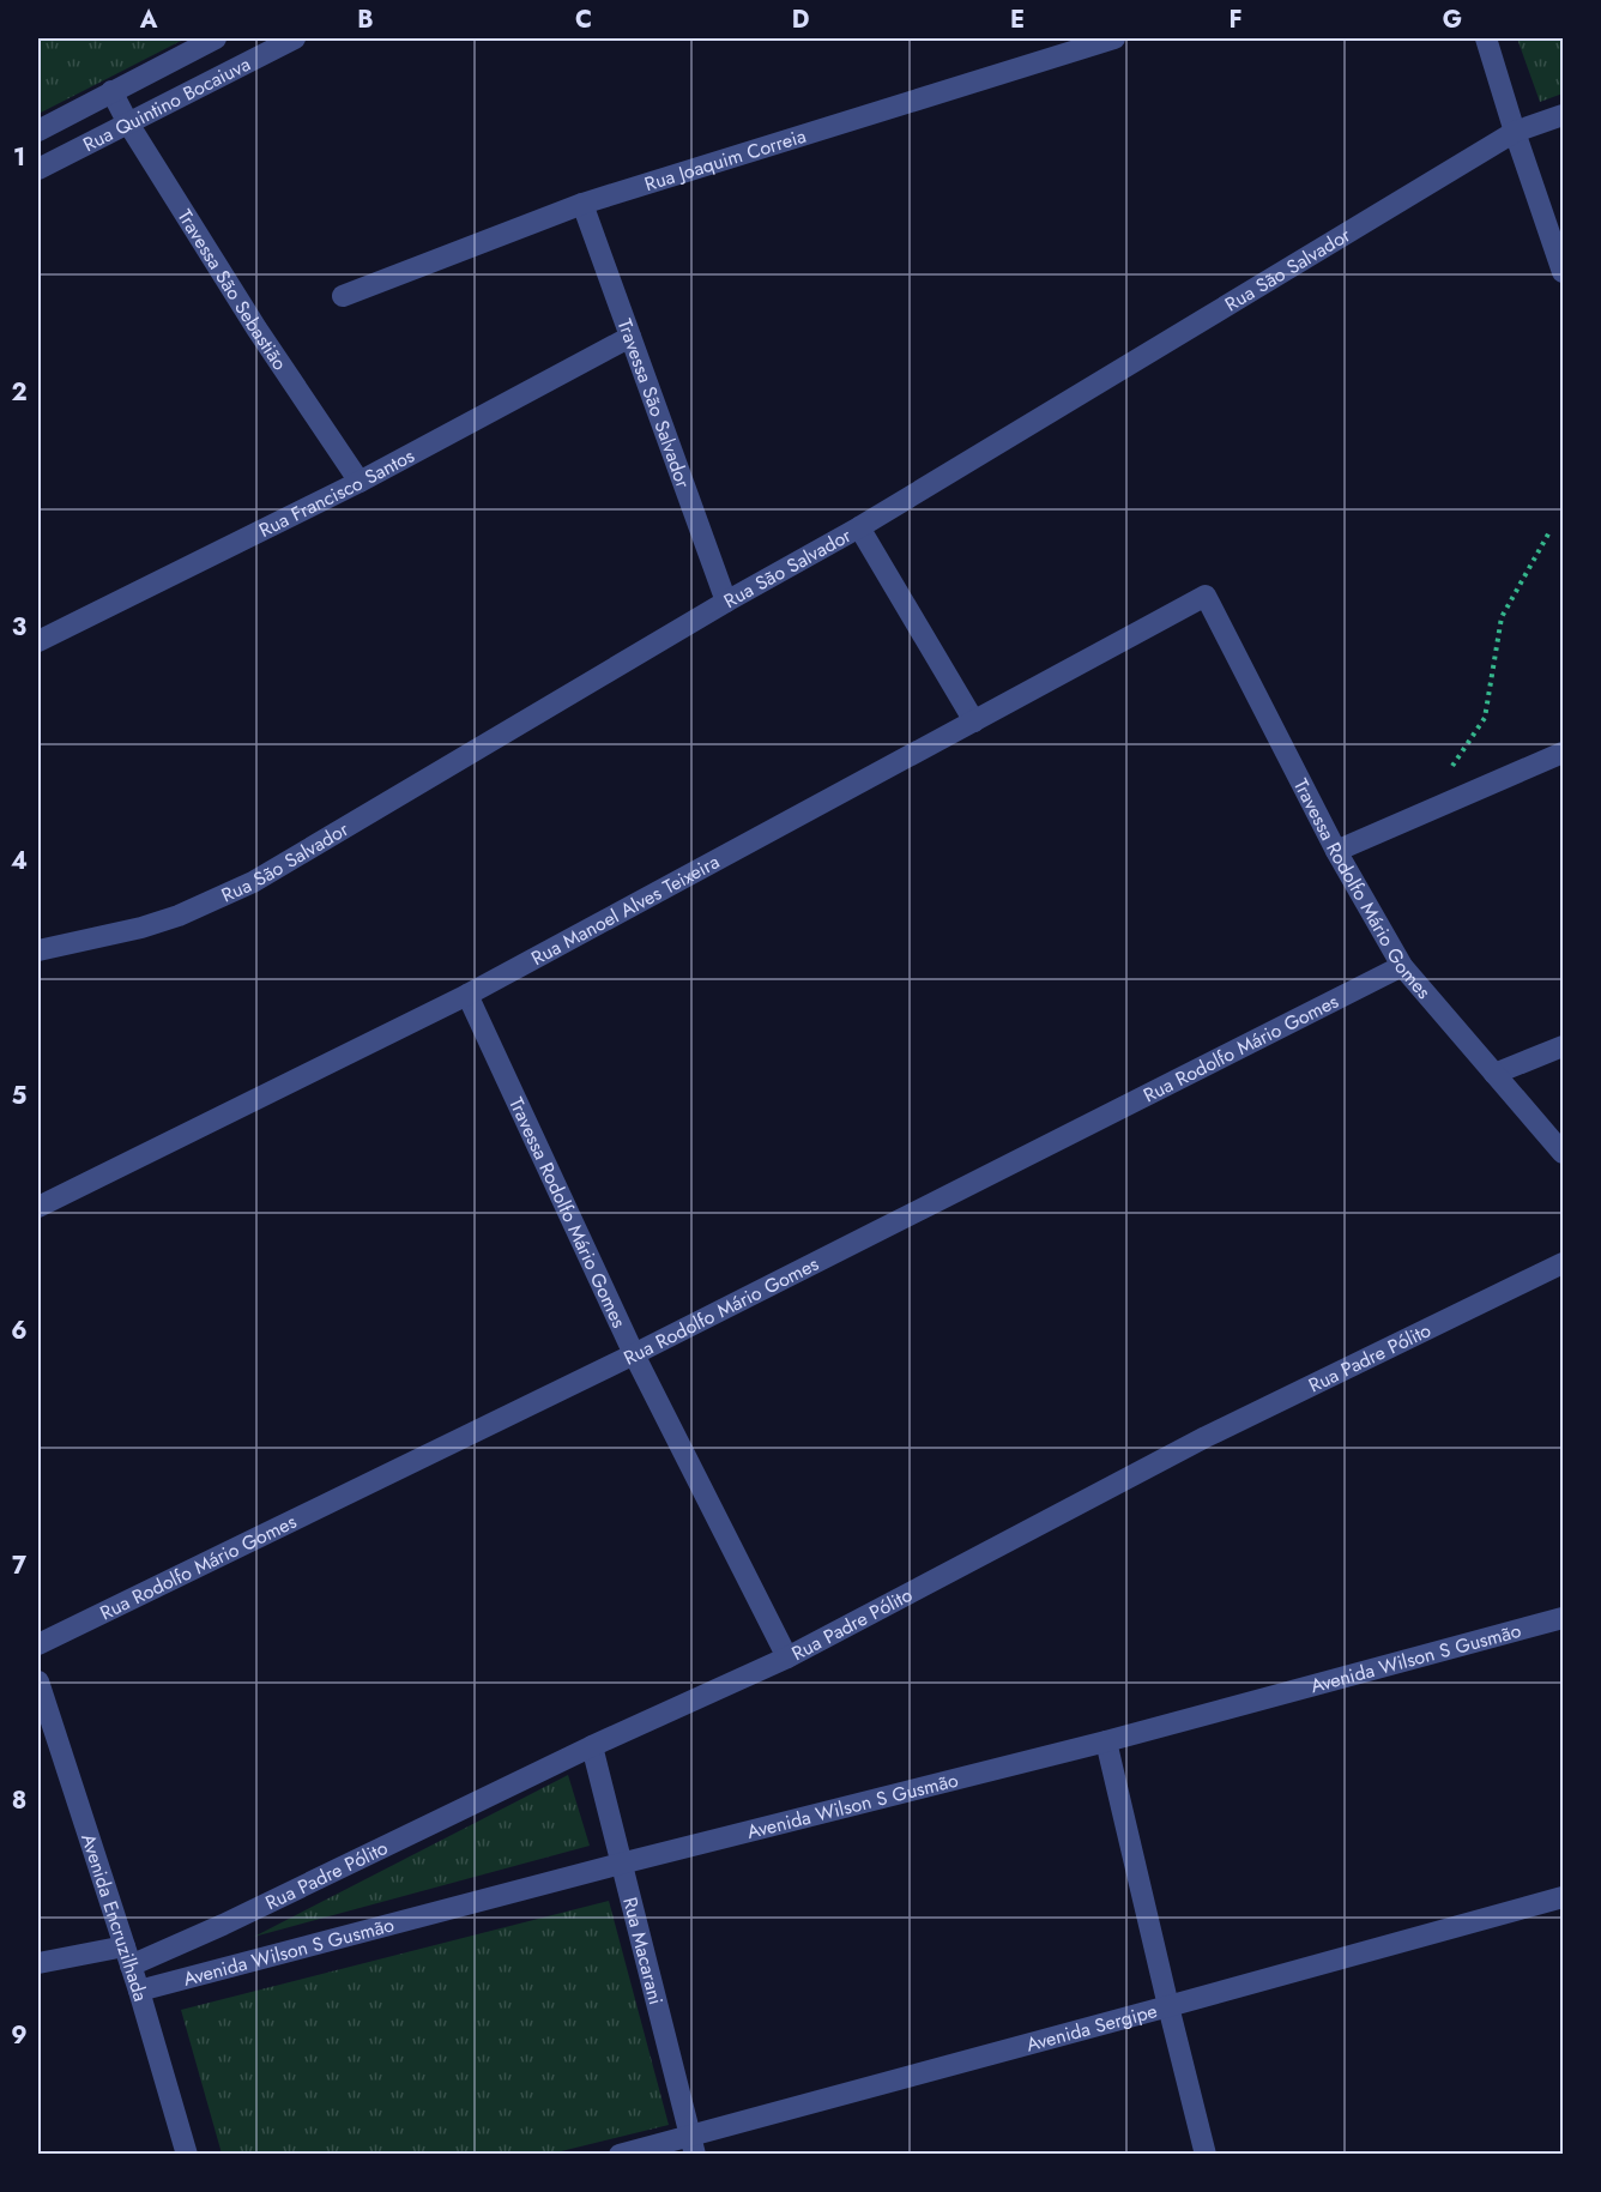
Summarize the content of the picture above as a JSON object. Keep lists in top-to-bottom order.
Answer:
{
  "streets": {
    "street": [
      "Rua Quintino Bocaiuva",
      "Rua Joaquim Correia",
      "Rua São Salvador",
      "Travessa São Sebastião",
      "Travessa São Salvador",
      "Rua Francisco Santos",
      "Travessa Rodolfo Mário Gomes",
      "Rua Manoel Alves Teixeira",
      "Rua Rodolfo Mário Gomes",
      "Rua Padre Pólito",
      "Avenida Wilson S Gusmão",
      "Avenida Encruzilhada",
      "Rua Macarani",
      "Avenida Sergipe"
    ]
  },
  "crossings": [
    ["Rua Quintino Bocaiuva", "Travessa São Sebastião"],
    ["Rua Joaquim Correia", "Travessa São Salvador"],
    ["Rua São Salvador", "Travessa São Salvador"],
    ["Travessa São Sebastião", "Rua Francisco Santos"],
    ["Travessa São Salvador", "Rua Francisco Santos"],
    ["Travessa Rodolfo Mário Gomes", "Rua Manoel Alves Teixeira"],
    ["Travessa Rodolfo Mário Gomes", "Rua Rodolfo Mário Gomes"],
    ["Travessa Rodolfo Mário Gomes", "Rua Padre Pólito"],
    ["Rua Padre Pólito", "Avenida Encruzilhada"],
    ["Rua Padre Pólito", "Rua Macarani"],
    ["Avenida Wilson S Gusmão", "Avenida Encruzilhada"],
    ["Avenida Wilson S Gusmão", "Rua Macarani"],
    ["Rua Macarani", "Avenida Sergipe"]
  ],
  "grid": {
    "columns": [
      "A",
      "B",
      "C",
      "D",
      "E",
      "F",
      "G"
    ],
    "rows": [
      "1",
      "2",
      "3",
      "4",
      "5",
      "6",
      "7",
      "8",
      "9"
    ]
  }
}
